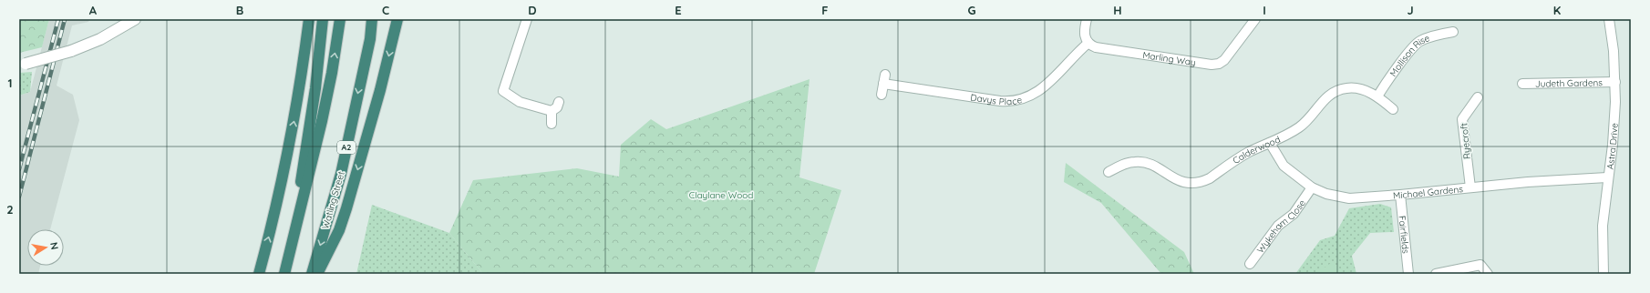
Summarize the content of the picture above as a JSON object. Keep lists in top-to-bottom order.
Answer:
{
  "streets": {
    "highway": ["A2", "Watling Street"],
    "street": [
      "Mollison Rise",
      "Marling Way",
      "Judeth Gardens",
      "Davys Place",
      "Ryecroft",
      "Astra Drive",
      "Calderwood",
      "Michael Gardens",
      "Wykeham Close",
      "Fairfields"
    ]
  },
  "crossings": [
    ["Mollison Rise", "Calderwood"],
    ["Marling Way", "Davys Place"],
    ["Judeth Gardens", "Astra Drive"],
    ["Ryecroft", "Michael Gardens"],
    ["Astra Drive", "Michael Gardens"],
    ["Calderwood", "Michael Gardens"],
    ["Michael Gardens", "Wykeham Close"],
    ["Michael Gardens", "Fairfields"]
  ],
  "parks": ["Claylane Wood"],
  "north": "right",
  "grid": {
    "columns": [
      "A",
      "B",
      "C",
      "D",
      "E",
      "F",
      "G",
      "H",
      "I",
      "J",
      "K"
    ],
    "rows": ["1", "2"]
  }
}
